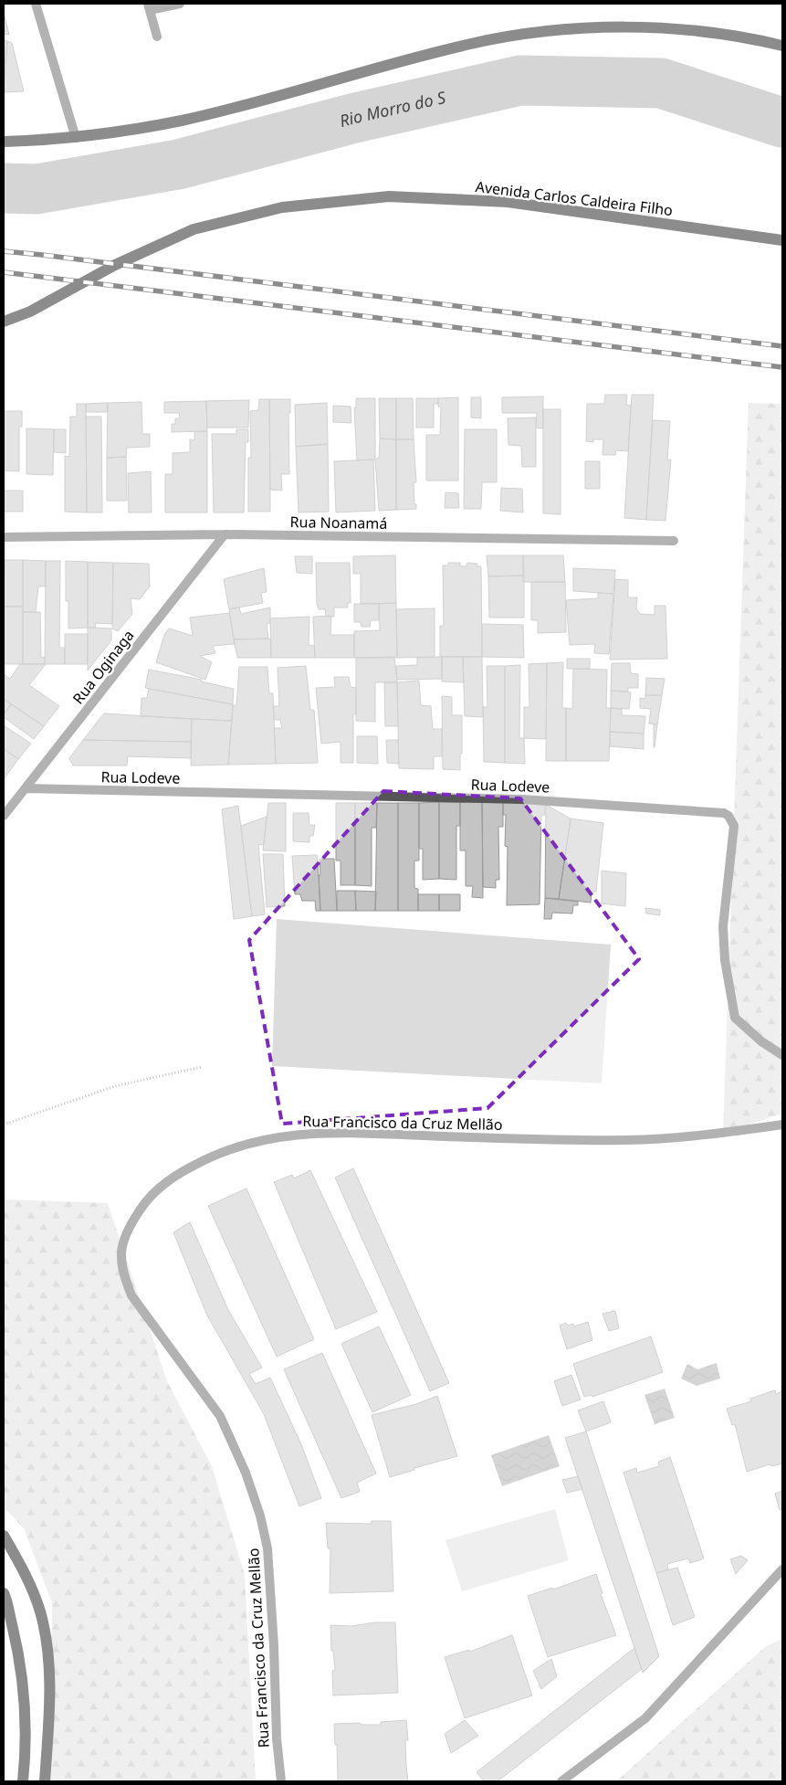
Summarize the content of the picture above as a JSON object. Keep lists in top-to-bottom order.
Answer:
{
  "streets": {
    "main road": ["Avenida Carlos Caldeira Filho"],
    "street": [
      "Rua Noanamá",
      "Rua Oginaga",
      "Rua Lodeve",
      "Rua Francisco da Cruz Mellão"
    ]
  },
  "crossings": [
    ["Rua Noanamá", "Rua Oginaga"],
    ["Rua Oginaga", "Rua Lodeve"]
  ],
  "water": ["Rio Morro do S"]
}
